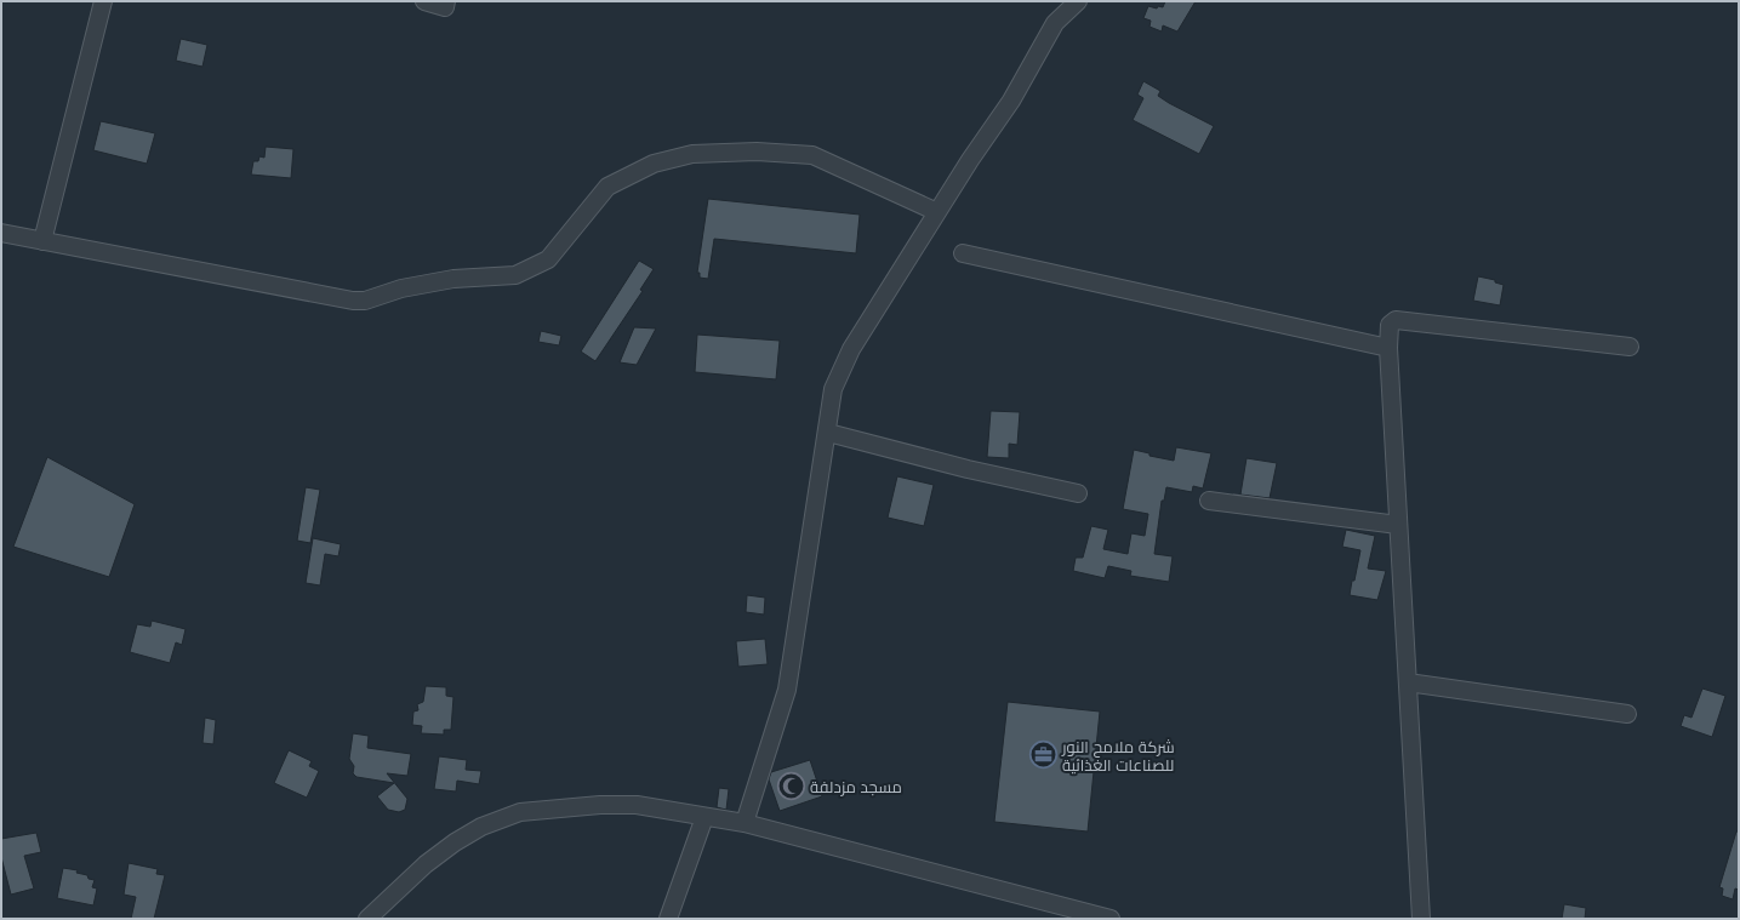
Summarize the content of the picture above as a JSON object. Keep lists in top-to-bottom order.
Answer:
{
  "places": {
    "office": ["شركة ملامح النور للصناعات الغذائية"],
    "mosque": ["مسجد مزدلفة"]
  }
}
